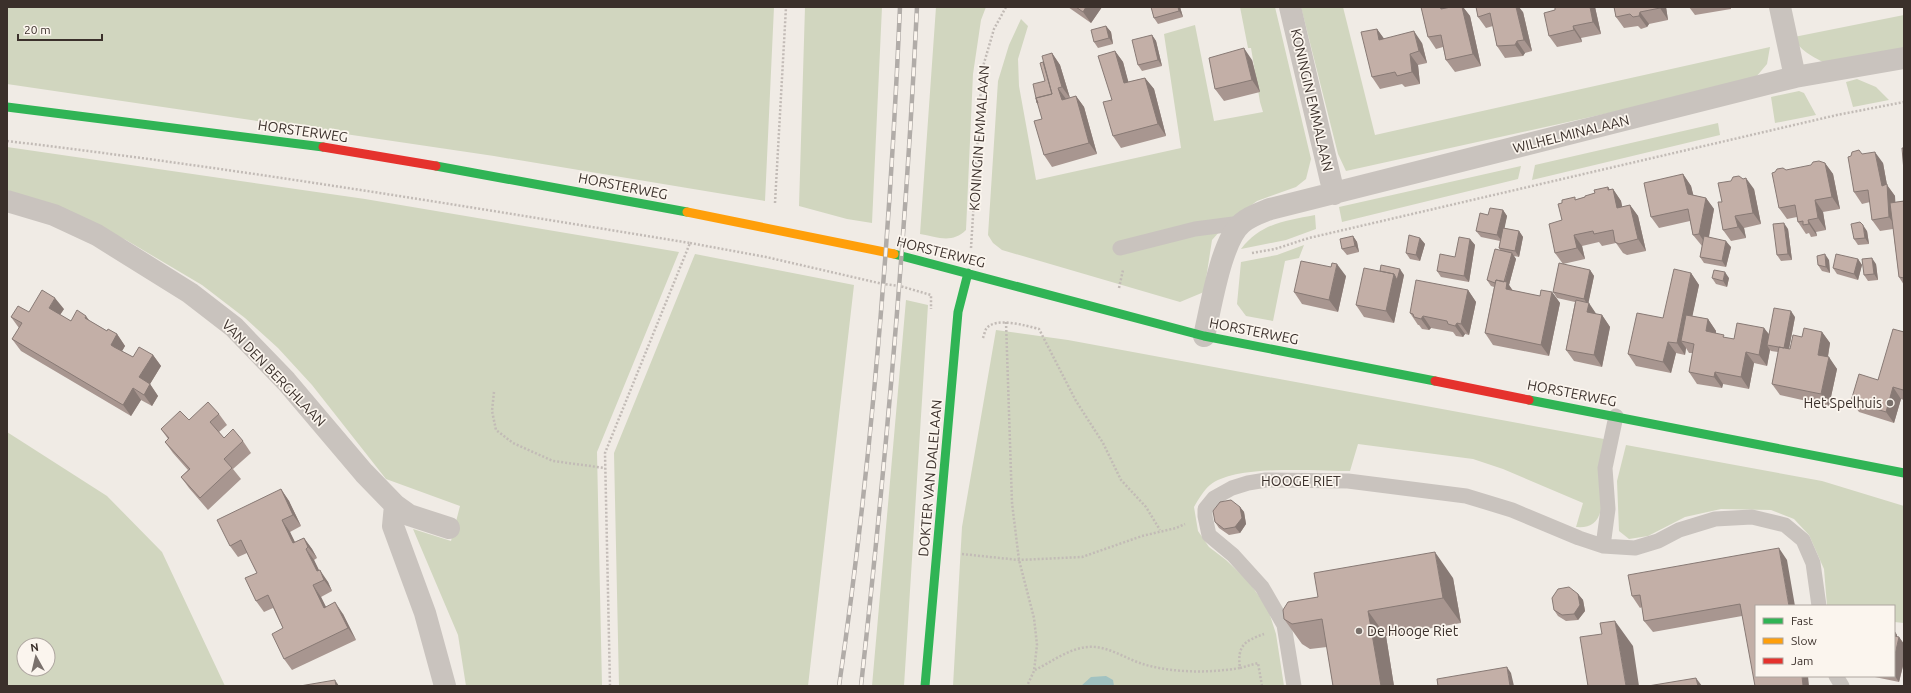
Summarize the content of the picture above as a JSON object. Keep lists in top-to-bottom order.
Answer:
{
  "streets": {
    "main road": ["HORSTERWEG", "DOKTER VAN DALELAAN"],
    "street": ["KONINGIN EMMALAAN", "WILHELMINALAAN", "VAN DEN BERGHLAAN"],
    "lane": ["HOOGE RIET"]
  },
  "crossings": [
    ["KONINGIN EMMALAAN", "HORSTERWEG"],
    ["KONINGIN EMMALAAN", "WILHELMINALAAN"],
    ["KONINGIN EMMALAAN", "DOKTER VAN DALELAAN"],
    ["HORSTERWEG", "WILHELMINALAAN"],
    ["HORSTERWEG", "DOKTER VAN DALELAAN"]
  ],
  "places": ["Het Spelhuis", "De Hooge Riet"],
  "legend": ["Fast", "Slow", "Jam"],
  "scale_bar": "20 m",
  "north": "top"
}
